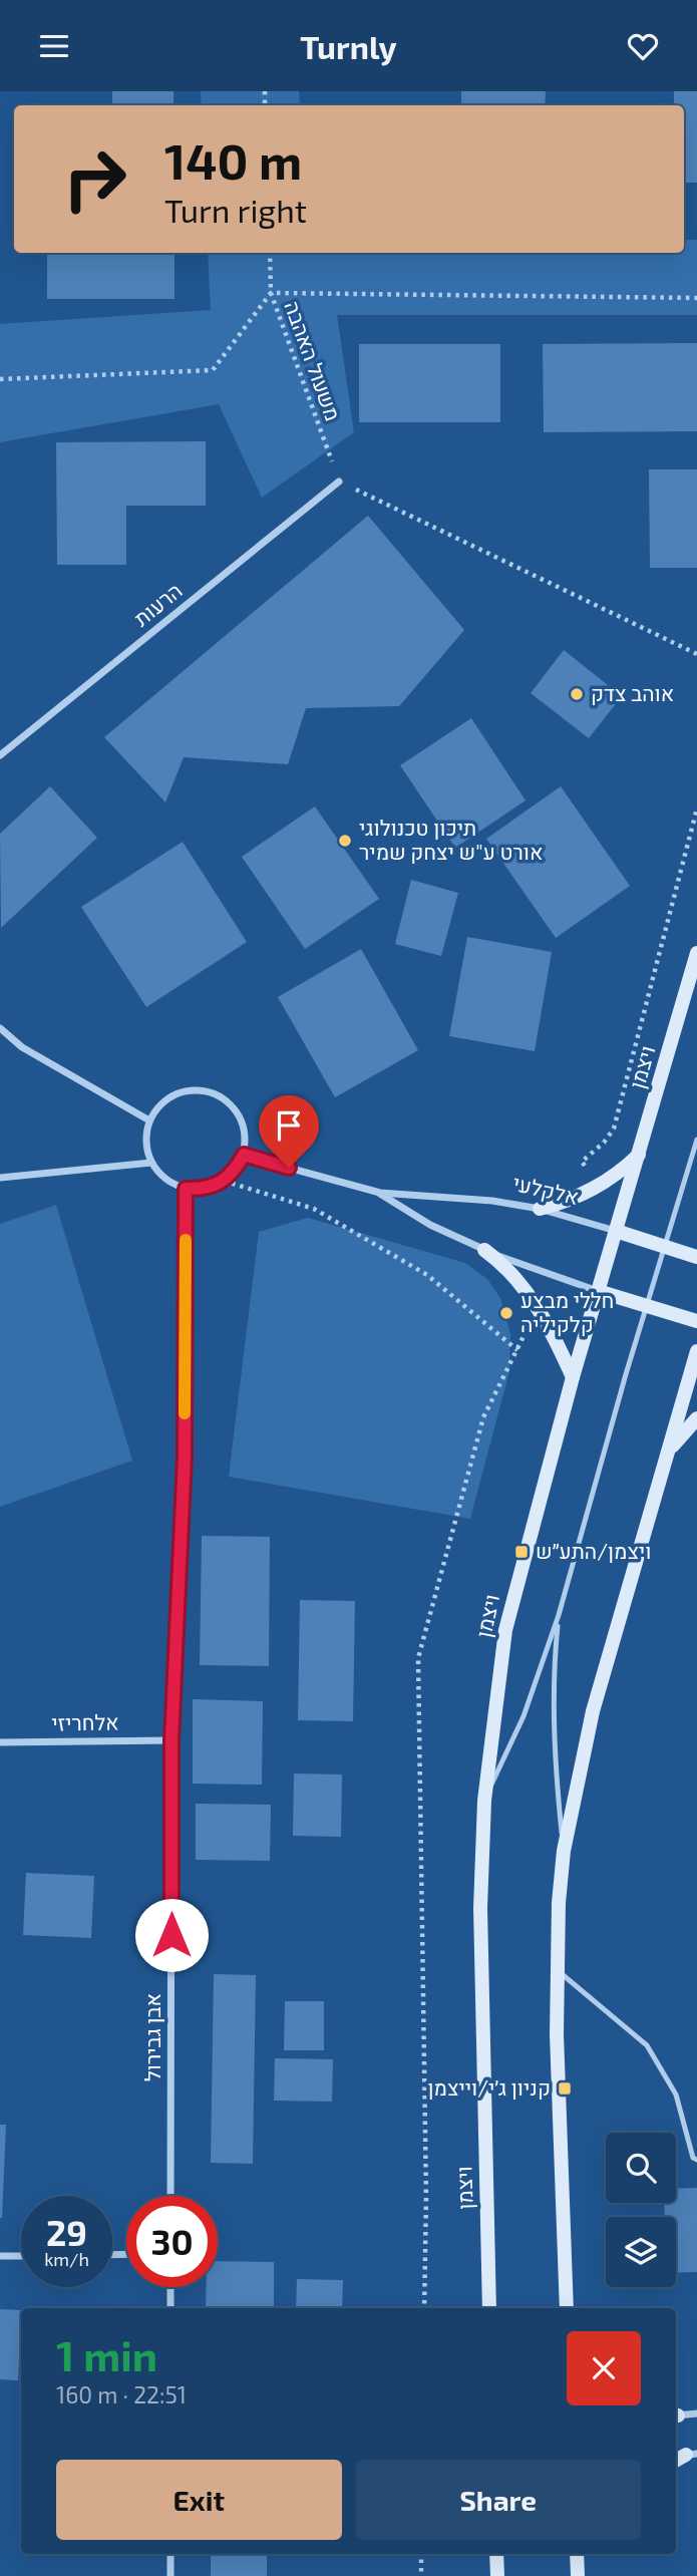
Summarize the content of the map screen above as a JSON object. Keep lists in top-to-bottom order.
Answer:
{
  "streets": {
    "main road": ["ויצמן", "אלקלעי"],
    "street": ["הרעות", "אלחריזי", "אבן גבירול"],
    "path": ["משעול האהבה"]
  },
  "crossings": [
    ["משעול האהבה", "הרעות"],
    ["ויצמן", "אלקלעי"],
    ["אלקלעי", "אבן גבירול"],
    ["אלחריזי", "אבן גבירול"]
  ],
  "places": {
    "other": ["אוהב צדק", "תיכון טכנולוגי אורט ע\"ש יצחק שמיר", "חללי מבצע קלקיליה"],
    "transit": ["ויצמן/התע״ש", "קניון ג׳י/וייצמן"]
  },
  "page": {
    "header": "Turnly",
    "turn": ["140 m", "Turn right"],
    "speed": "29 km/h",
    "limit": "30",
    "heading": ["1 min", "160 m · 22:51"],
    "buttons": ["Exit", "Share"]
  }
}
